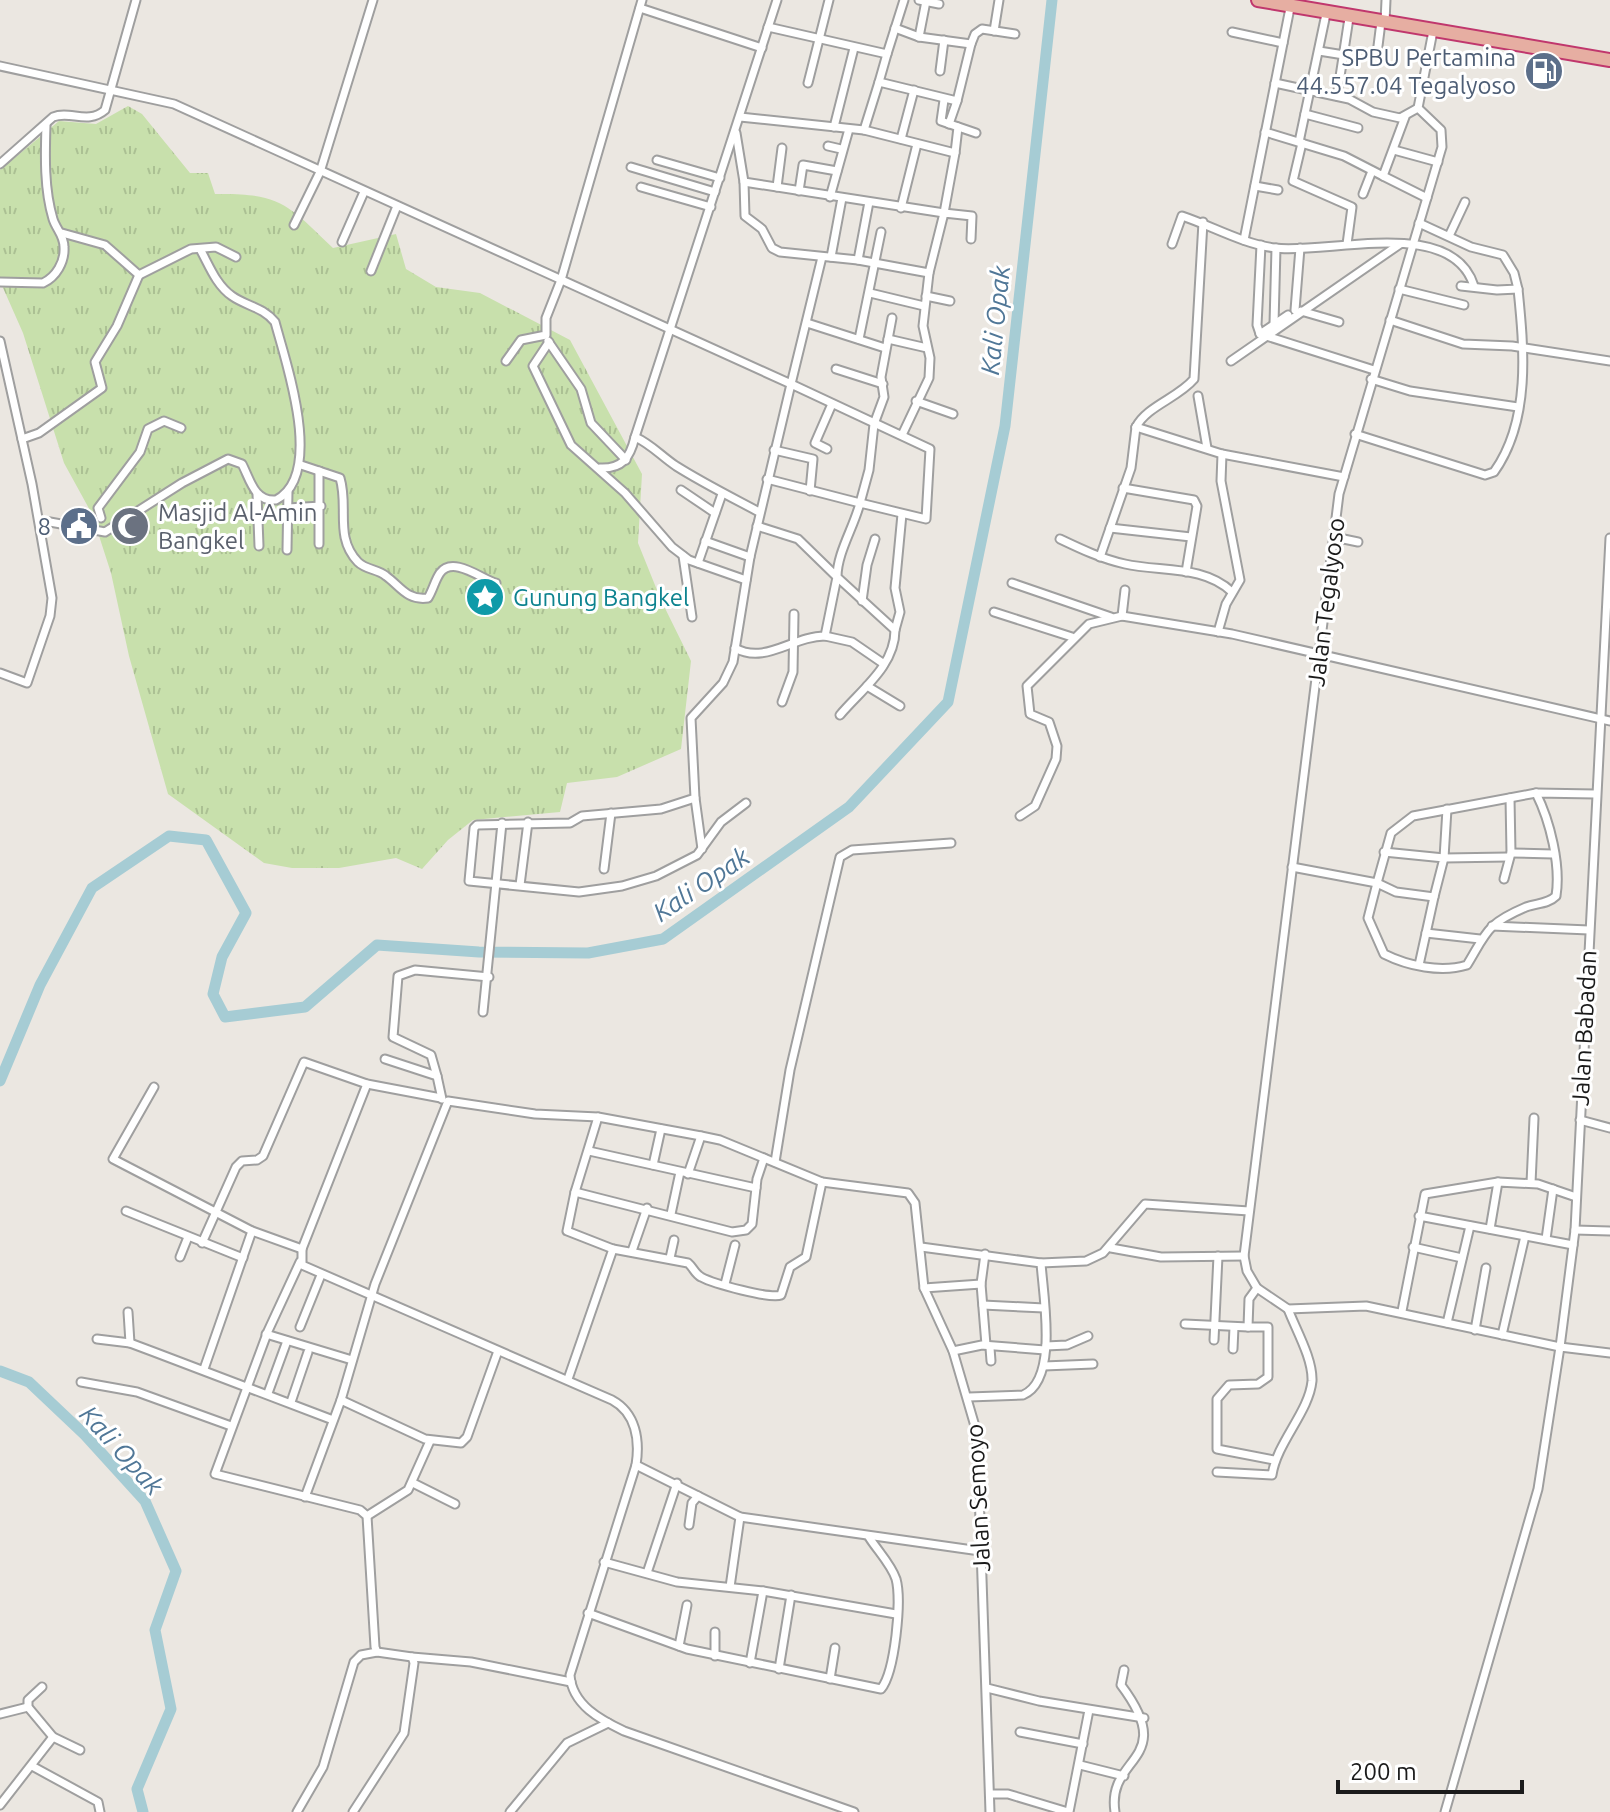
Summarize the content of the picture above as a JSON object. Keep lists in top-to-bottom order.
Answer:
{
  "streets": {
    "street": ["Jalan Tegalyoso", "Jalan Babadan", "Jalan Semoyo"]
  },
  "water": ["Kali Opak"],
  "places": {
    "fuel station": ["SPBU Pertamina 44.557.04 Tegalyoso"],
    "public building": ["8"],
    "mosque": ["Masjid Al-Amin Bangkel"],
    "place": ["Gunung Bangkel"]
  },
  "scale_bar": "200 m"
}
